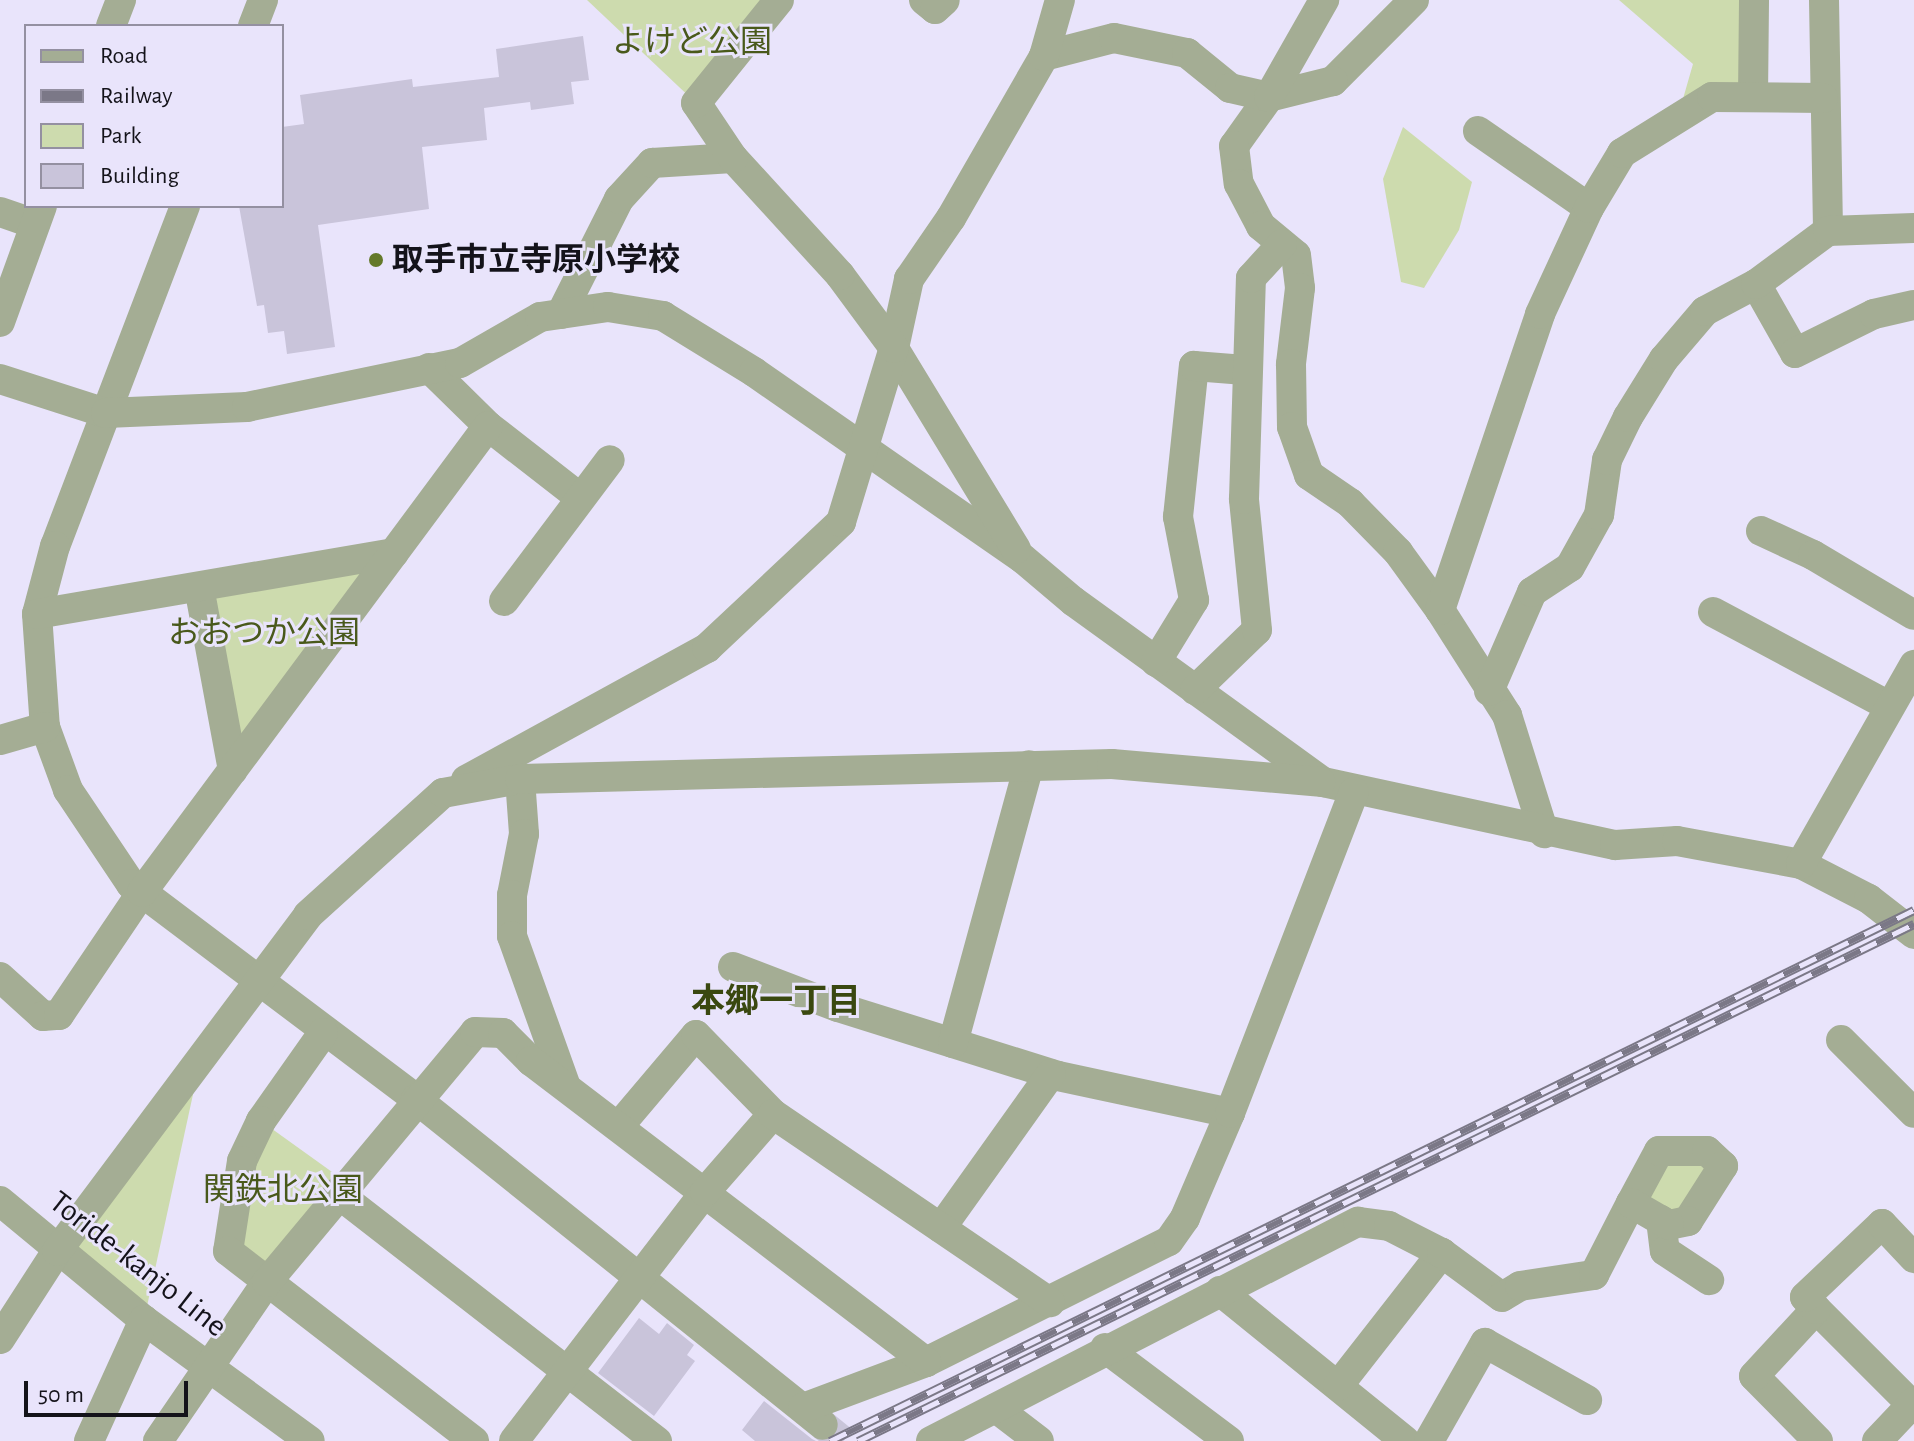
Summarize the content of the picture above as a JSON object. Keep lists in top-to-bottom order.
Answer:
{
  "streets": {
    "street": ["Toride-kanjo Line"]
  },
  "districts": ["本郷一丁目"],
  "parks": ["よけど公園", "おおつか公園", "関鉄北公園"],
  "places": ["取手市立寺原小学校"],
  "legend": [
    "Road",
    "Railway",
    "Park",
    "Building"
  ],
  "scale_bar": "50 m"
}
